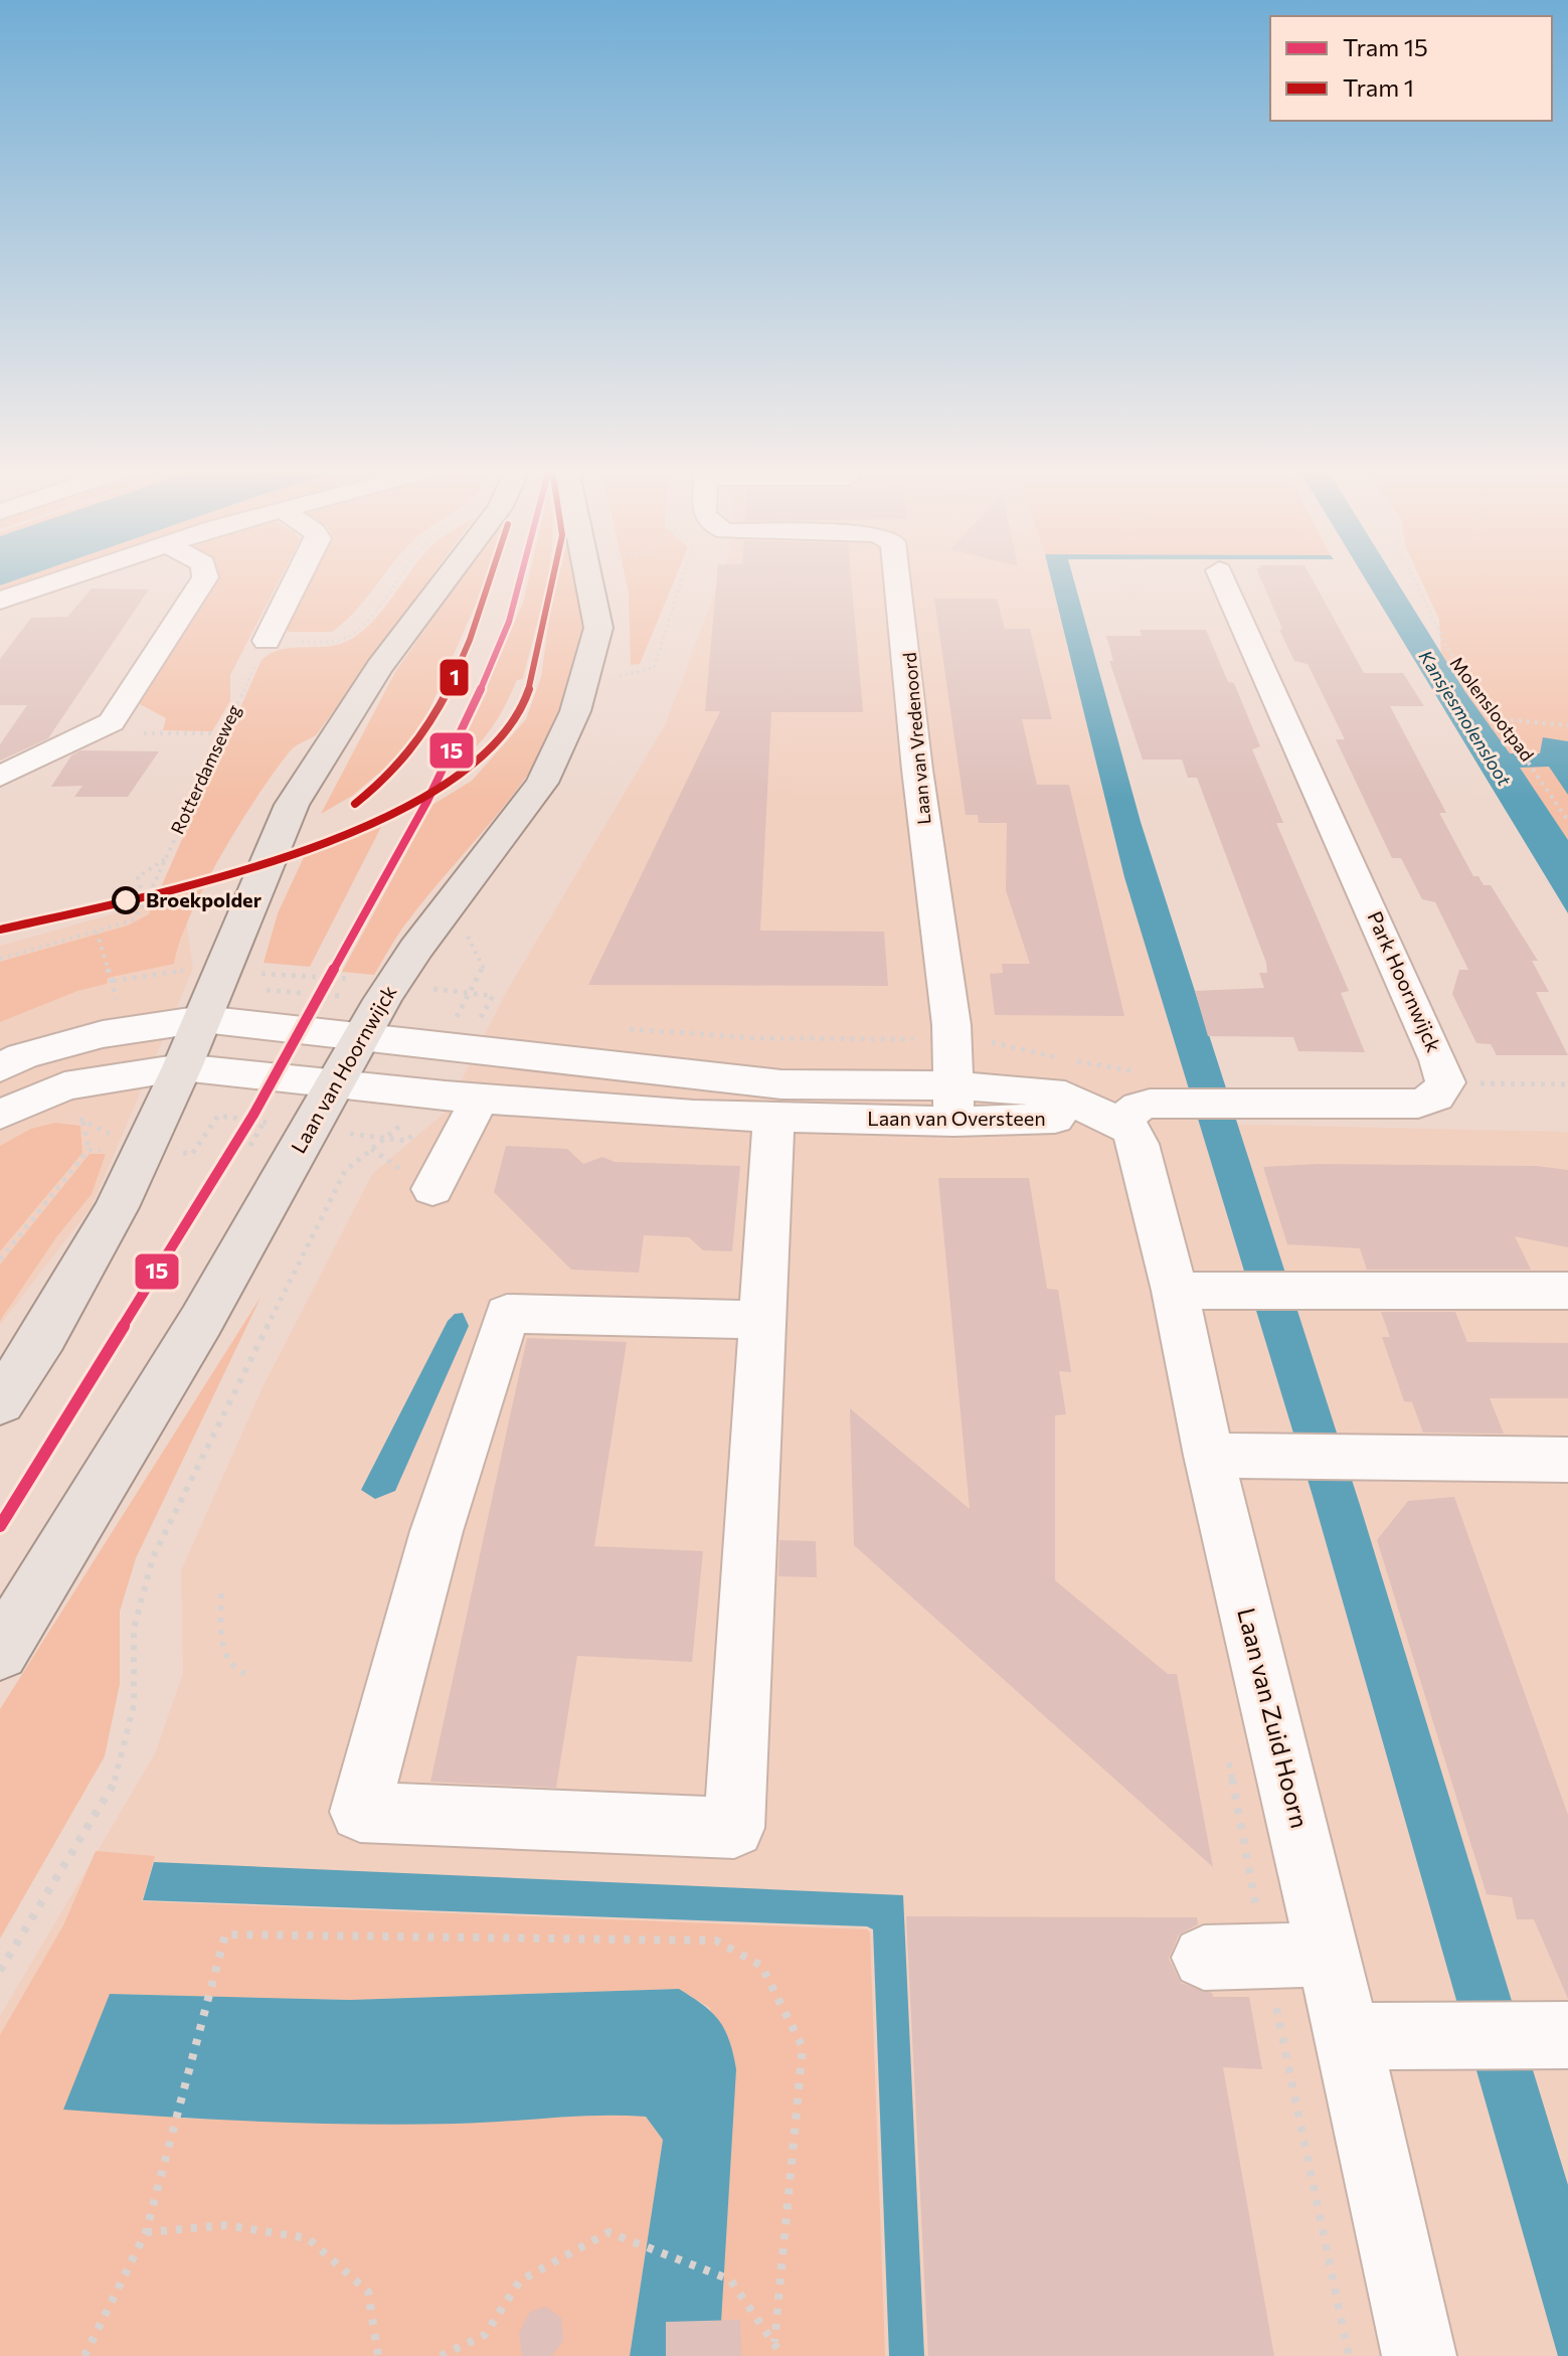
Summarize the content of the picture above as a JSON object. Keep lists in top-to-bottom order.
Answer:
{
  "streets": {
    "main road": ["Laan van Hoornwijck"],
    "street": [
      "Laan van Vredenoord",
      "Park Hoornwijck",
      "Laan van Oversteen",
      "Laan van Zuid Hoorn"
    ],
    "path": ["Molenslootpad", "Rotterdamseweg"]
  },
  "crossings": [
    ["Laan van Vredenoord", "Laan van Oversteen"],
    ["Park Hoornwijck", "Laan van Oversteen"],
    ["Park Hoornwijck", "Laan van Zuid Hoorn"],
    ["Laan van Hoornwijck", "Laan van Oversteen"],
    ["Laan van Oversteen", "Laan van Zuid Hoorn"]
  ],
  "water": ["Kansjesmolensloot"],
  "places": ["Broekpolder"],
  "lines": ["tram line 15", "tram line 1"],
  "legend": ["Tram 15", "Tram 1"]
}
